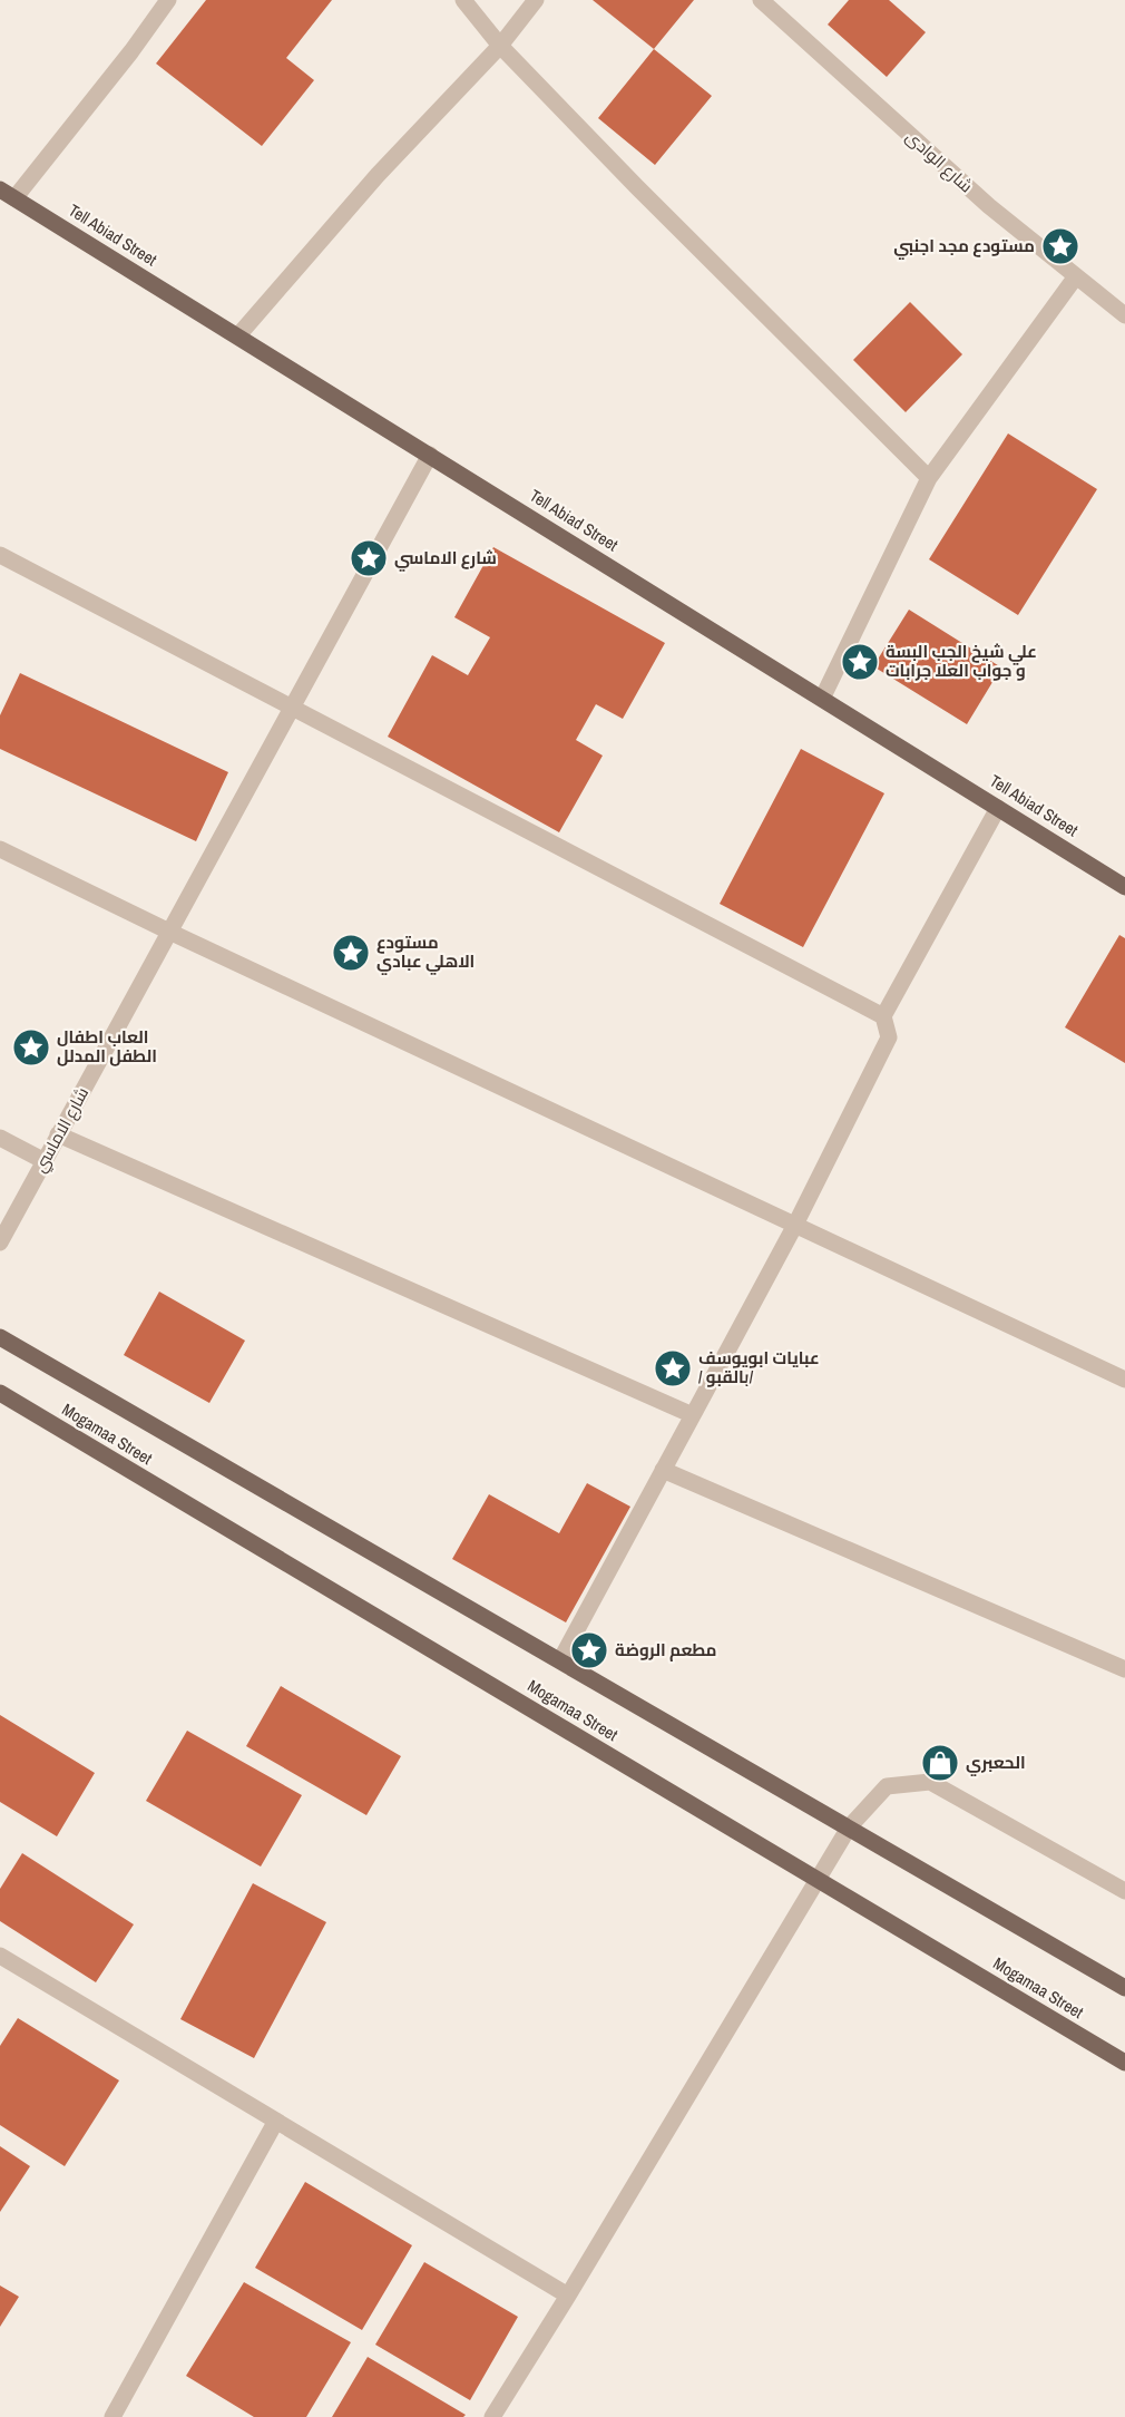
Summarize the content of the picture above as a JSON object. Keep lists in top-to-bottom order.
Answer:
{
  "streets": {
    "main road": ["Tell Abiad Street", "Mogamaa Street"],
    "street": ["شارع الوادى", "شارع الاماسي"]
  },
  "crossings": [
    ["Tell Abiad Street", "شارع الاماسي"]
  ],
  "places": {
    "place": [
      "مستودع مجد اجنبي",
      "شارع الاماسي",
      "علي شيخ الجب البسة و جواب العلا جرابات",
      "مستودع الاهلي عبادي",
      "العاب اطفال الطفل المدلل",
      "عبايات ابويوسف / بالقبو/",
      "مطعم الروضة"
    ],
    "shop": ["الحعبري"]
  }
}
